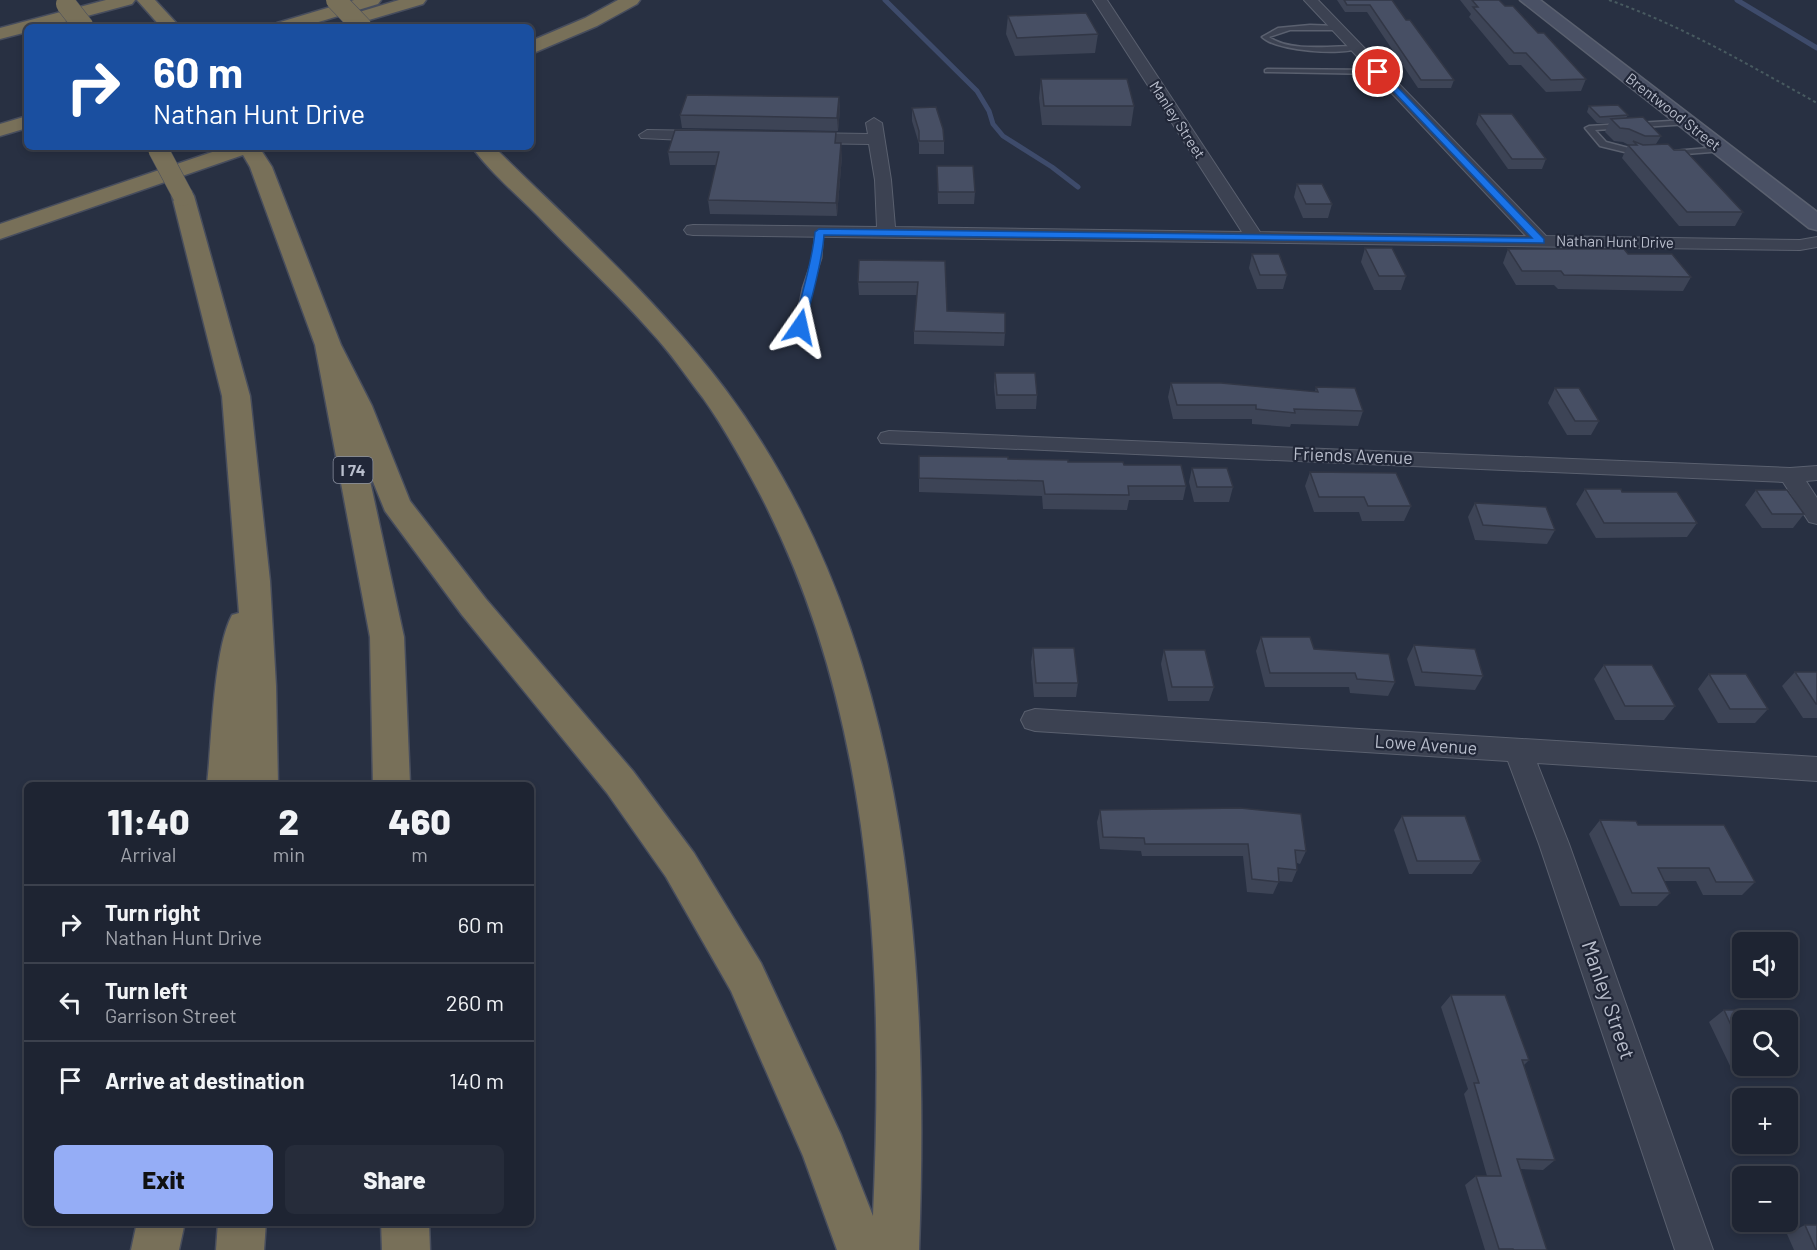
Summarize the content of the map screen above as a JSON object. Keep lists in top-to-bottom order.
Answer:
{
  "streets": {
    "highway": ["I 74"],
    "main road": ["Brentwood Street"],
    "street": [
      "Manley Street",
      "Nathan Hunt Drive",
      "Friends Avenue",
      "Lowe Avenue"
    ]
  },
  "crossings": [
    ["Manley Street", "Nathan Hunt Drive"],
    ["Manley Street", "Lowe Avenue"]
  ],
  "page": {
    "turn": ["60 m", "Nathan Hunt Drive"],
    "eta": [
      "11:40",
      "Arrival",
      "2",
      "min",
      "460",
      "m"
    ],
    "list": [
      {
        "name": "Turn right",
        "note": "Nathan Hunt Drive",
        "value": "60 m"
      },
      {
        "name": "Turn left",
        "note": "Garrison Street",
        "value": "260 m"
      },
      {
        "name": "Arrive at destination",
        "value": "140 m"
      }
    ],
    "map_buttons": ["+", "−"],
    "buttons": ["Exit", "Share"]
  }
}
